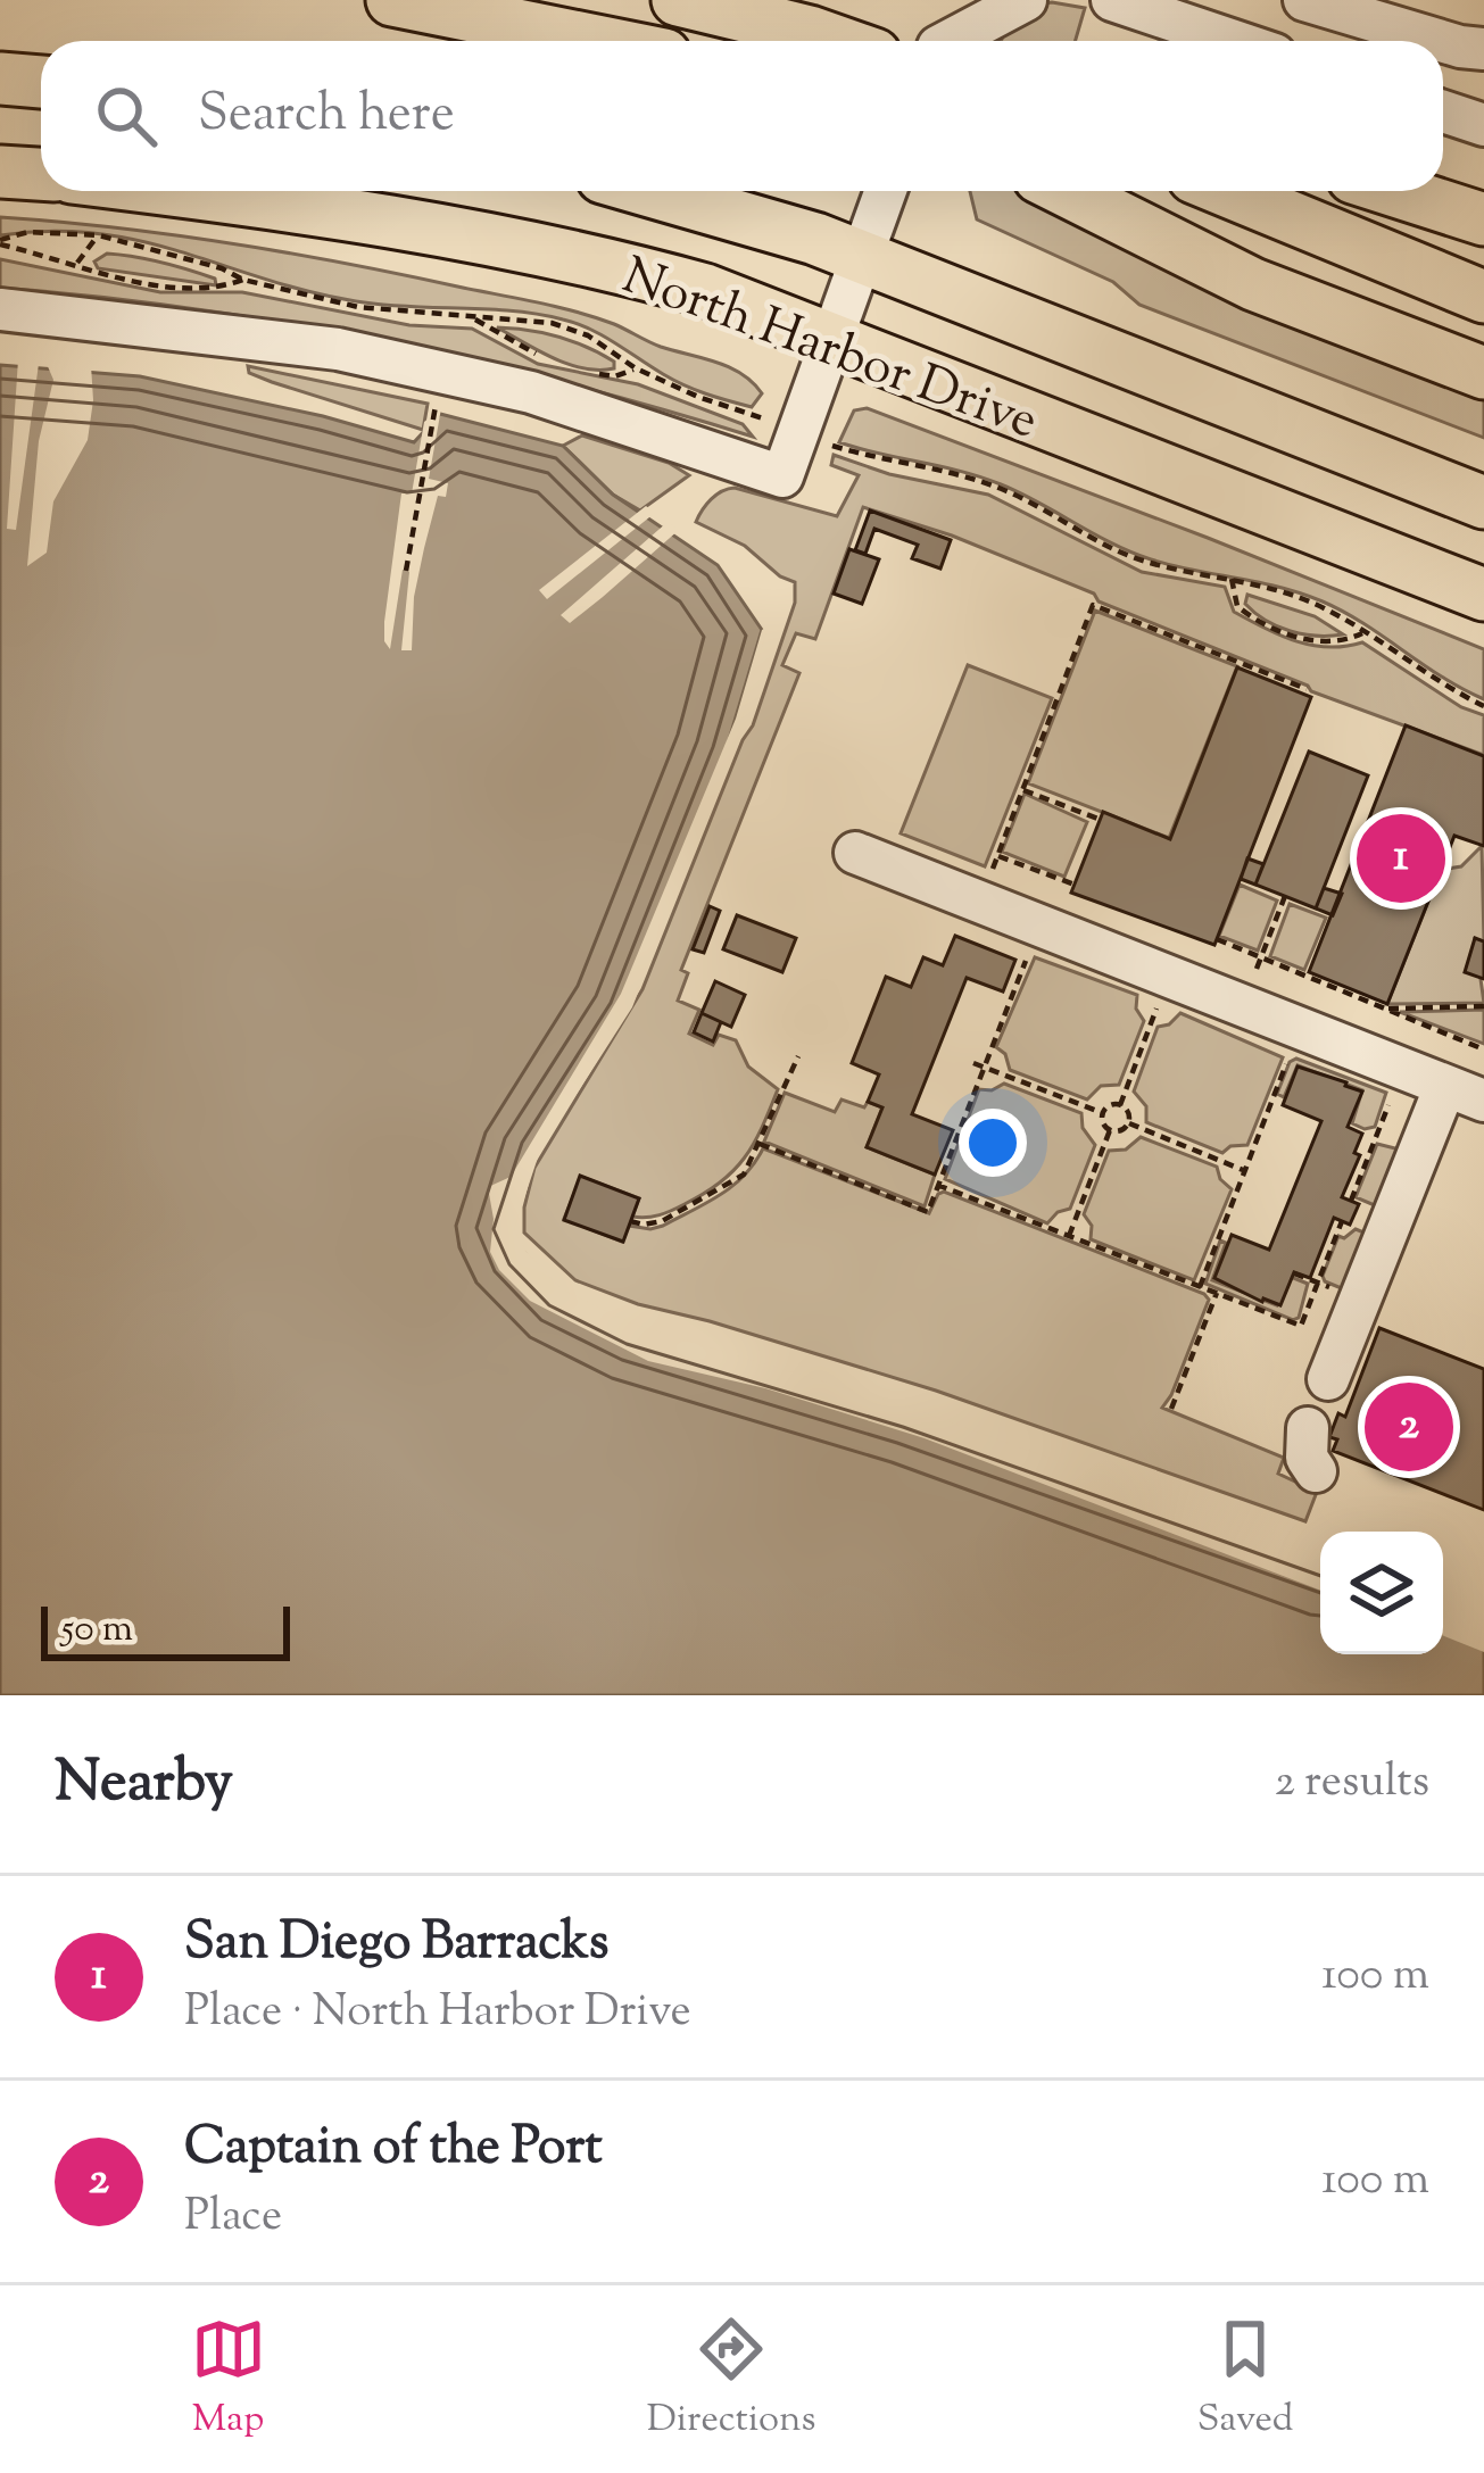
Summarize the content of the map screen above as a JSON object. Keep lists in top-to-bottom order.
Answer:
{
  "streets": {
    "main road": ["North Harbor Drive"]
  },
  "scale_bar": "50 m",
  "page": {
    "search": "Search here",
    "pins": ["1", "2"],
    "scale": "50 m",
    "heading": ["Nearby", "2 results"],
    "list": [
      {
        "mark": "1",
        "name": "San Diego Barracks",
        "note": "Place · North Harbor Drive",
        "value": "100 m"
      },
      {
        "mark": "2",
        "name": "Captain of the Port",
        "note": "Place",
        "value": "100 m"
      }
    ],
    "nav": ["Map", "Directions", "Saved"]
  }
}
